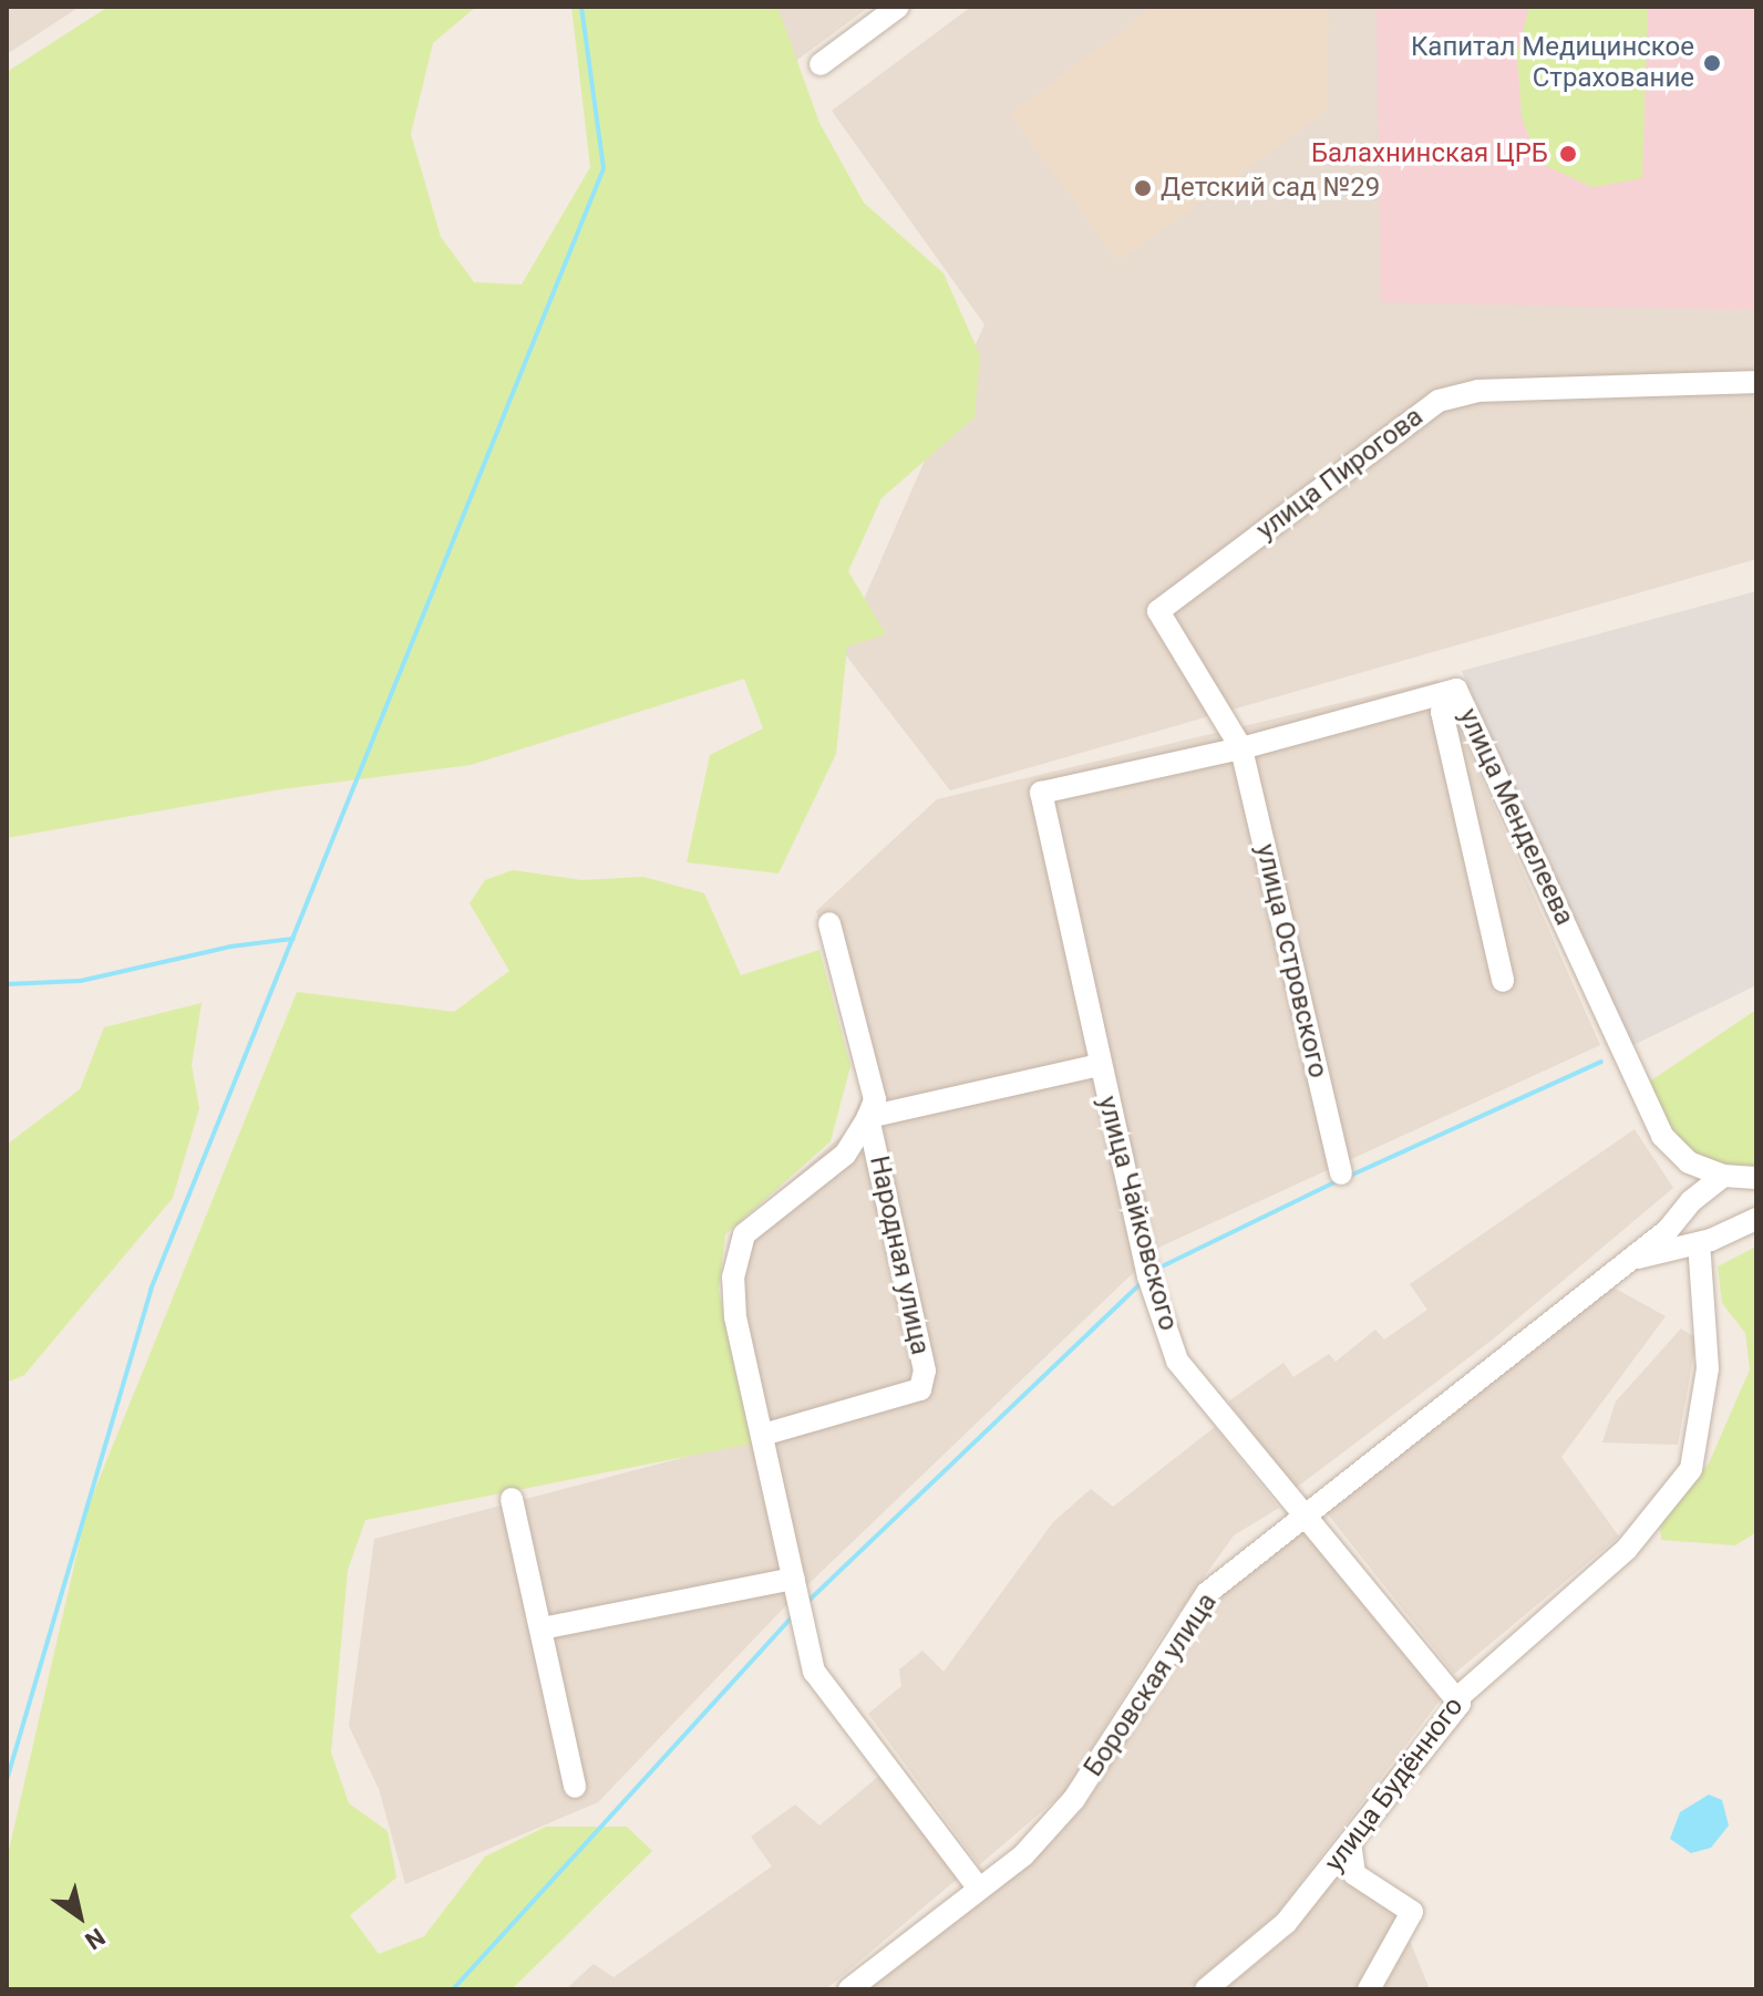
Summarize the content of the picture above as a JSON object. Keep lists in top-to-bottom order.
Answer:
{
  "streets": {
    "street": [
      "улица Пирогова",
      "улица Менделеева",
      "улица Островского",
      "улица Чайковского",
      "Народная улица",
      "Боровская улица",
      "улица Будённого"
    ]
  },
  "crossings": [
    ["улица Пирогова", "улица Островского"],
    ["улица Пирогова", "улица Чайковского"],
    ["улица Менделеева", "Боровская улица"],
    ["улица Островского", "улица Чайковского"],
    ["улица Чайковского", "Боровская улица"],
    ["улица Чайковского", "улица Будённого"],
    ["Народная улица", "Боровская улица"],
    ["Боровская улица", "улица Будённого"]
  ],
  "places": ["Капитал Медицинское Страхование", "Балахнинская ЦРБ", "Детский сад №29"],
  "north": "bottom right"
}
